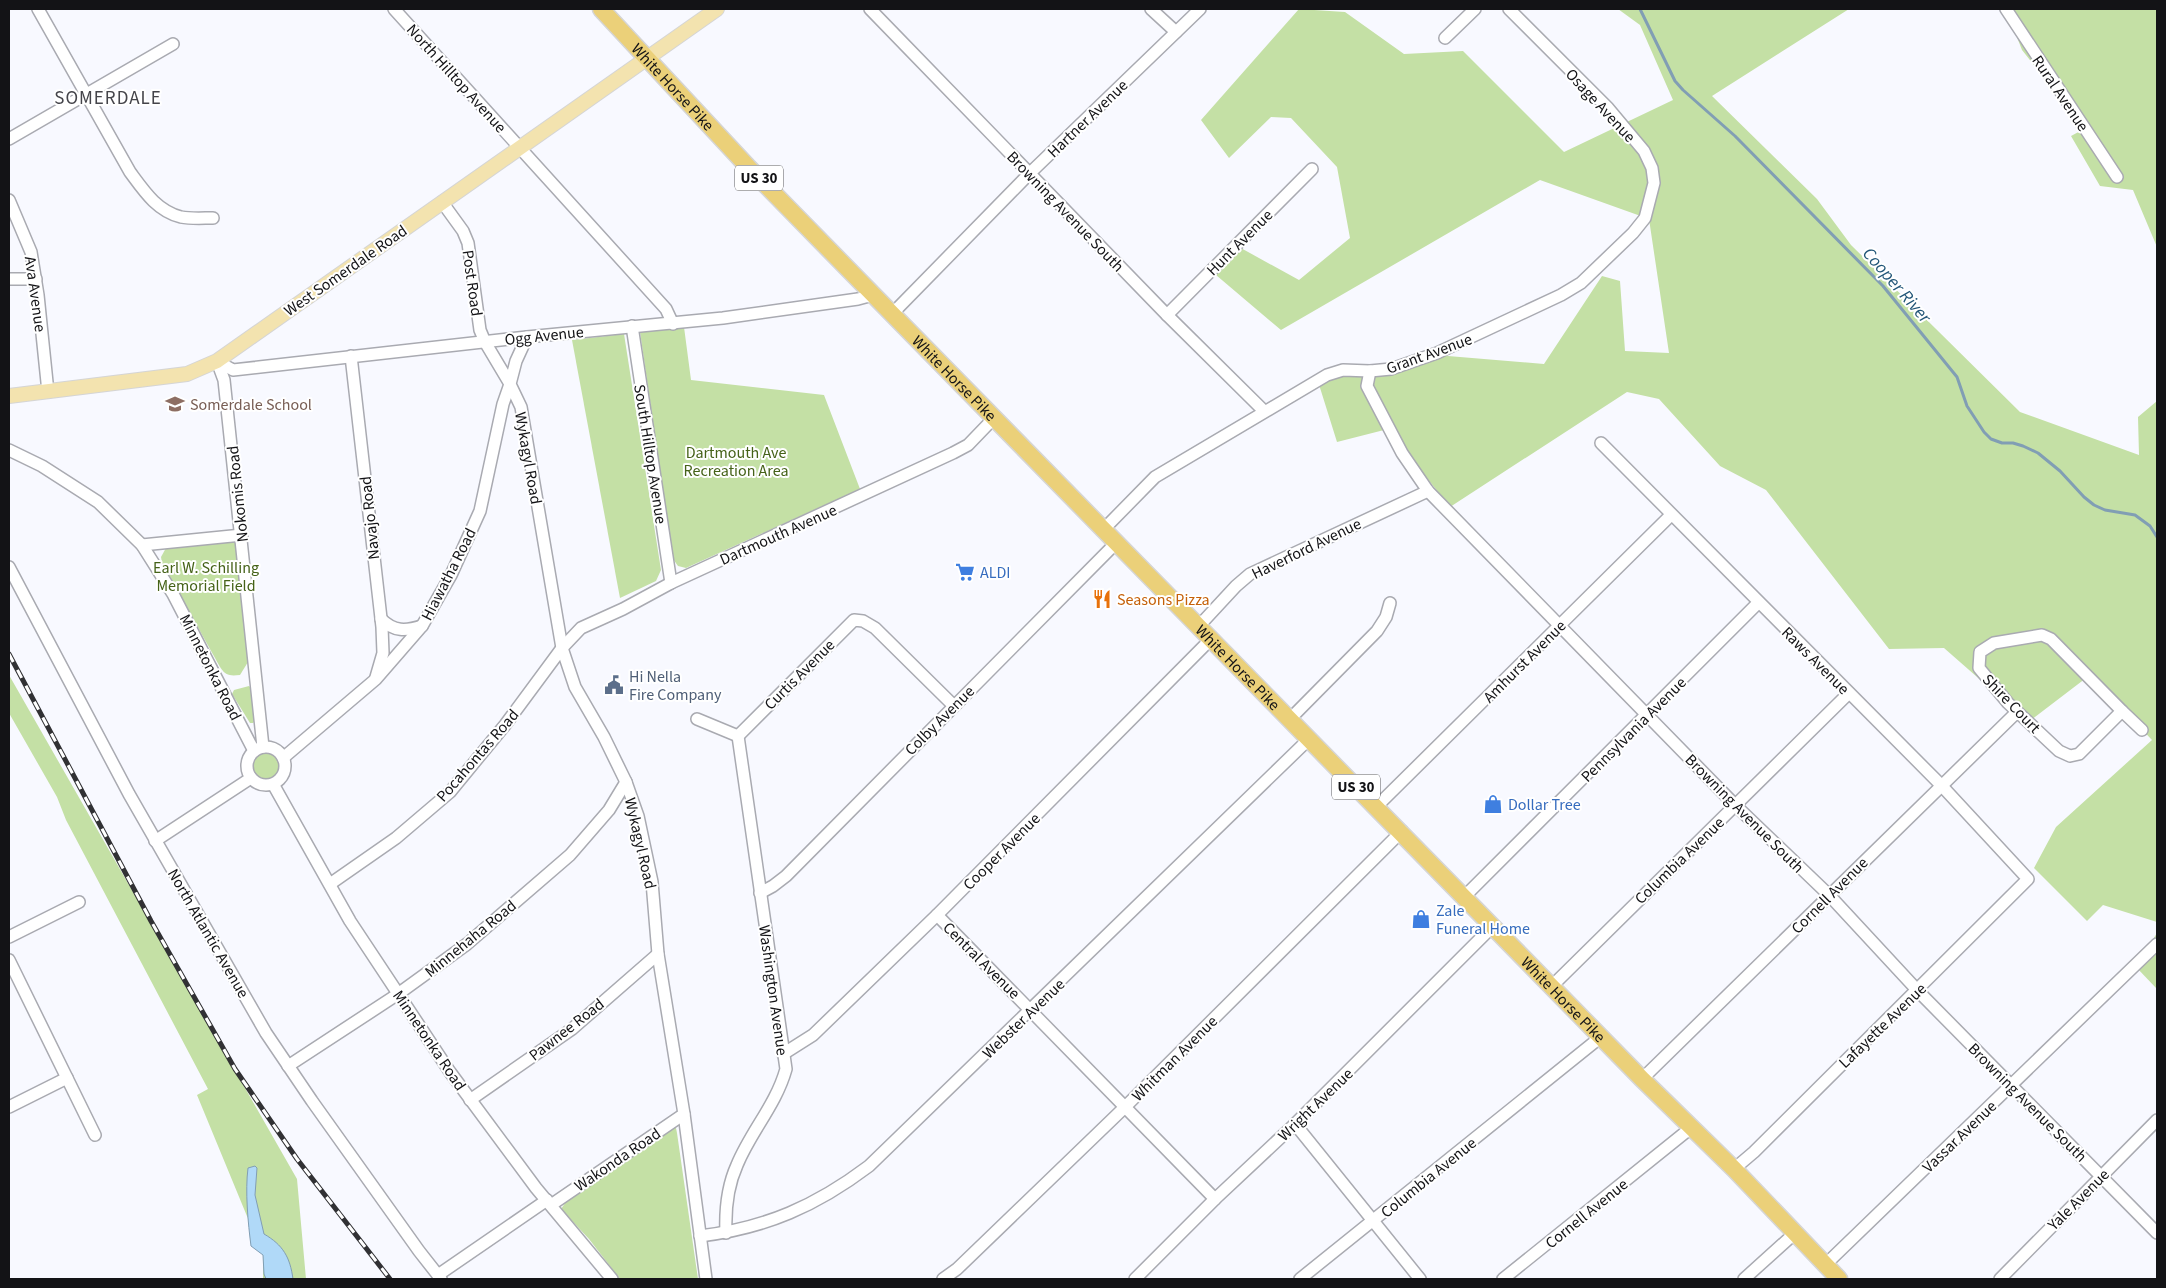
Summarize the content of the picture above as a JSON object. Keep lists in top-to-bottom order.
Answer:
{
  "streets": {
    "highway": ["White Horse Pike", "US 30"],
    "main road": ["West Somerdale Road"],
    "street": [
      "North Hilltop Avenue",
      "Rural Avenue",
      "Osage Avenue",
      "Hartner Avenue",
      "Browning Avenue South",
      "Hunt Avenue",
      "Post Road",
      "Ava Avenue",
      "Ogg Avenue",
      "Grant Avenue",
      "South Hilltop Avenue",
      "Wykagyl Road",
      "Nokomis Road",
      "Navajo Road",
      "Dartmouth Avenue",
      "Haverford Avenue",
      "Hiawatha Road",
      "Raws Avenue",
      "Amhurst Avenue",
      "Minnetonka Road",
      "Curtis Avenue",
      "Shire Court",
      "Colby Avenue",
      "Pennsylvania Avenue",
      "Pocahontas Road",
      "Cooper Avenue",
      "Columbia Avenue",
      "Cornell Avenue",
      "North Atlantic Avenue",
      "Minnehaha Road",
      "Central Avenue",
      "Washington Avenue",
      "Webster Avenue",
      "Lafayette Avenue",
      "Pawnee Road",
      "Whitman Avenue",
      "Wright Avenue",
      "Vassar Avenue",
      "Wakonda Road",
      "Yale Avenue"
    ]
  },
  "crossings": [
    ["North Hilltop Avenue", "West Somerdale Road"],
    ["White Horse Pike", "Hartner Avenue"],
    ["White Horse Pike", "West Somerdale Road"],
    ["White Horse Pike", "Ogg Avenue"],
    ["White Horse Pike", "Grant Avenue"],
    ["White Horse Pike", "Dartmouth Avenue"],
    ["White Horse Pike", "Haverford Avenue"],
    ["White Horse Pike", "Amhurst Avenue"],
    ["White Horse Pike", "Colby Avenue"],
    ["White Horse Pike", "Pennsylvania Avenue"],
    ["White Horse Pike", "Cooper Avenue"],
    ["White Horse Pike", "Columbia Avenue"],
    ["White Horse Pike", "Cornell Avenue"],
    ["White Horse Pike", "Webster Avenue"],
    ["White Horse Pike", "Lafayette Avenue"],
    ["White Horse Pike", "Whitman Avenue"],
    ["White Horse Pike", "Wright Avenue"],
    ["White Horse Pike", "Vassar Avenue"],
    ["Osage Avenue", "Grant Avenue"],
    ["Hartner Avenue", "Browning Avenue South"],
    ["Browning Avenue South", "Hunt Avenue"],
    ["Browning Avenue South", "Grant Avenue"],
    ["Browning Avenue South", "Haverford Avenue"],
    ["Browning Avenue South", "Amhurst Avenue"],
    ["Browning Avenue South", "Pennsylvania Avenue"],
    ["Browning Avenue South", "Columbia Avenue"],
    ["Browning Avenue South", "Cornell Avenue"],
    ["Browning Avenue South", "Lafayette Avenue"],
    ["Browning Avenue South", "Vassar Avenue"],
    ["Browning Avenue South", "Yale Avenue"],
    ["West Somerdale Road", "Post Road"],
    ["West Somerdale Road", "Ava Avenue"],
    ["West Somerdale Road", "Ogg Avenue"],
    ["West Somerdale Road", "Nokomis Road"],
    ["Post Road", "Ogg Avenue"],
    ["Ogg Avenue", "South Hilltop Avenue"],
    ["Ogg Avenue", "Nokomis Road"],
    ["Ogg Avenue", "Navajo Road"],
    ["South Hilltop Avenue", "Dartmouth Avenue"],
    ["Wykagyl Road", "Dartmouth Avenue"],
    ["Wykagyl Road", "Hiawatha Road"],
    ["Wykagyl Road", "Pocahontas Road"],
    ["Wykagyl Road", "Minnehaha Road"],
    ["Wykagyl Road", "Webster Avenue"],
    ["Wykagyl Road", "Pawnee Road"],
    ["Wykagyl Road", "Wakonda Road"],
    ["Nokomis Road", "Hiawatha Road"],
    ["Nokomis Road", "Minnetonka Road"],
    ["Navajo Road", "Hiawatha Road"],
    ["Dartmouth Avenue", "Pocahontas Road"],
    ["Hiawatha Road", "Minnetonka Road"],
    ["Raws Avenue", "Amhurst Avenue"],
    ["Raws Avenue", "Pennsylvania Avenue"],
    ["Raws Avenue", "Columbia Avenue"],
    ["Raws Avenue", "Cornell Avenue"],
    ["Raws Avenue", "Lafayette Avenue"],
    ["Minnetonka Road", "Pocahontas Road"],
    ["Minnetonka Road", "Minnehaha Road"],
    ["Minnetonka Road", "Pawnee Road"],
    ["Minnetonka Road", "Wakonda Road"],
    ["Curtis Avenue", "Colby Avenue"],
    ["Curtis Avenue", "Washington Avenue"],
    ["Shire Court", "Cornell Avenue"],
    ["Colby Avenue", "Washington Avenue"],
    ["Cooper Avenue", "Central Avenue"],
    ["Cooper Avenue", "Washington Avenue"],
    ["North Atlantic Avenue", "Minnehaha Road"],
    ["North Atlantic Avenue", "Wakonda Road"],
    ["Central Avenue", "Webster Avenue"],
    ["Central Avenue", "Whitman Avenue"],
    ["Central Avenue", "Wright Avenue"],
    ["Washington Avenue", "Webster Avenue"]
  ],
  "districts": ["SOMERDALE"],
  "water": ["Cooper River"],
  "parks": ["Dartmouth Ave Recreation Area", "Earl W. Schilling Memorial Field"],
  "places": {
    "school or university": ["Somerdale School"],
    "supermarket": ["ALDI"],
    "restaurant": ["Seasons Pizza"],
    "public building": ["Hi Nella Fire Company"],
    "shop": ["Dollar Tree", "Zale Funeral Home"]
  }
}
